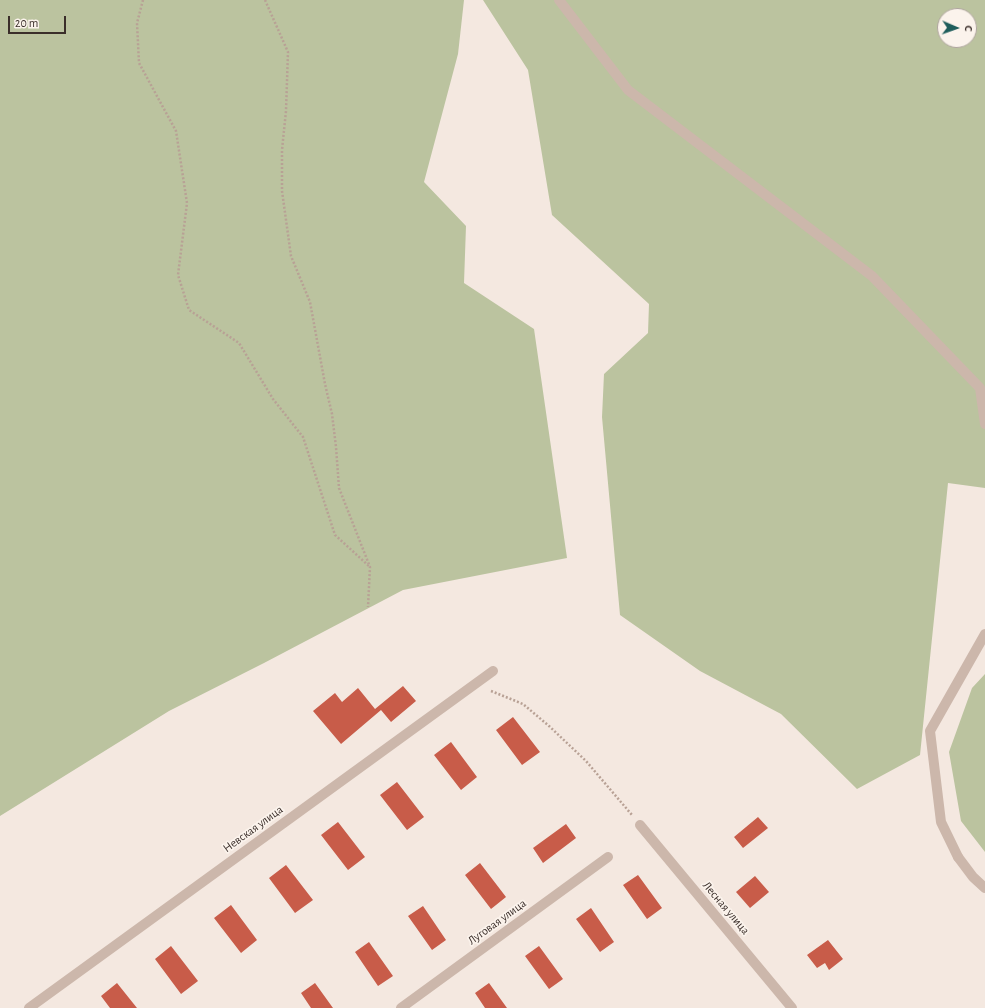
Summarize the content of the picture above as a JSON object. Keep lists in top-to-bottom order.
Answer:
{
  "streets": {
    "street": ["Невская улица", "Лесная улица", "Луговая улица"]
  },
  "scale_bar": "20 m",
  "north": "right"
}
